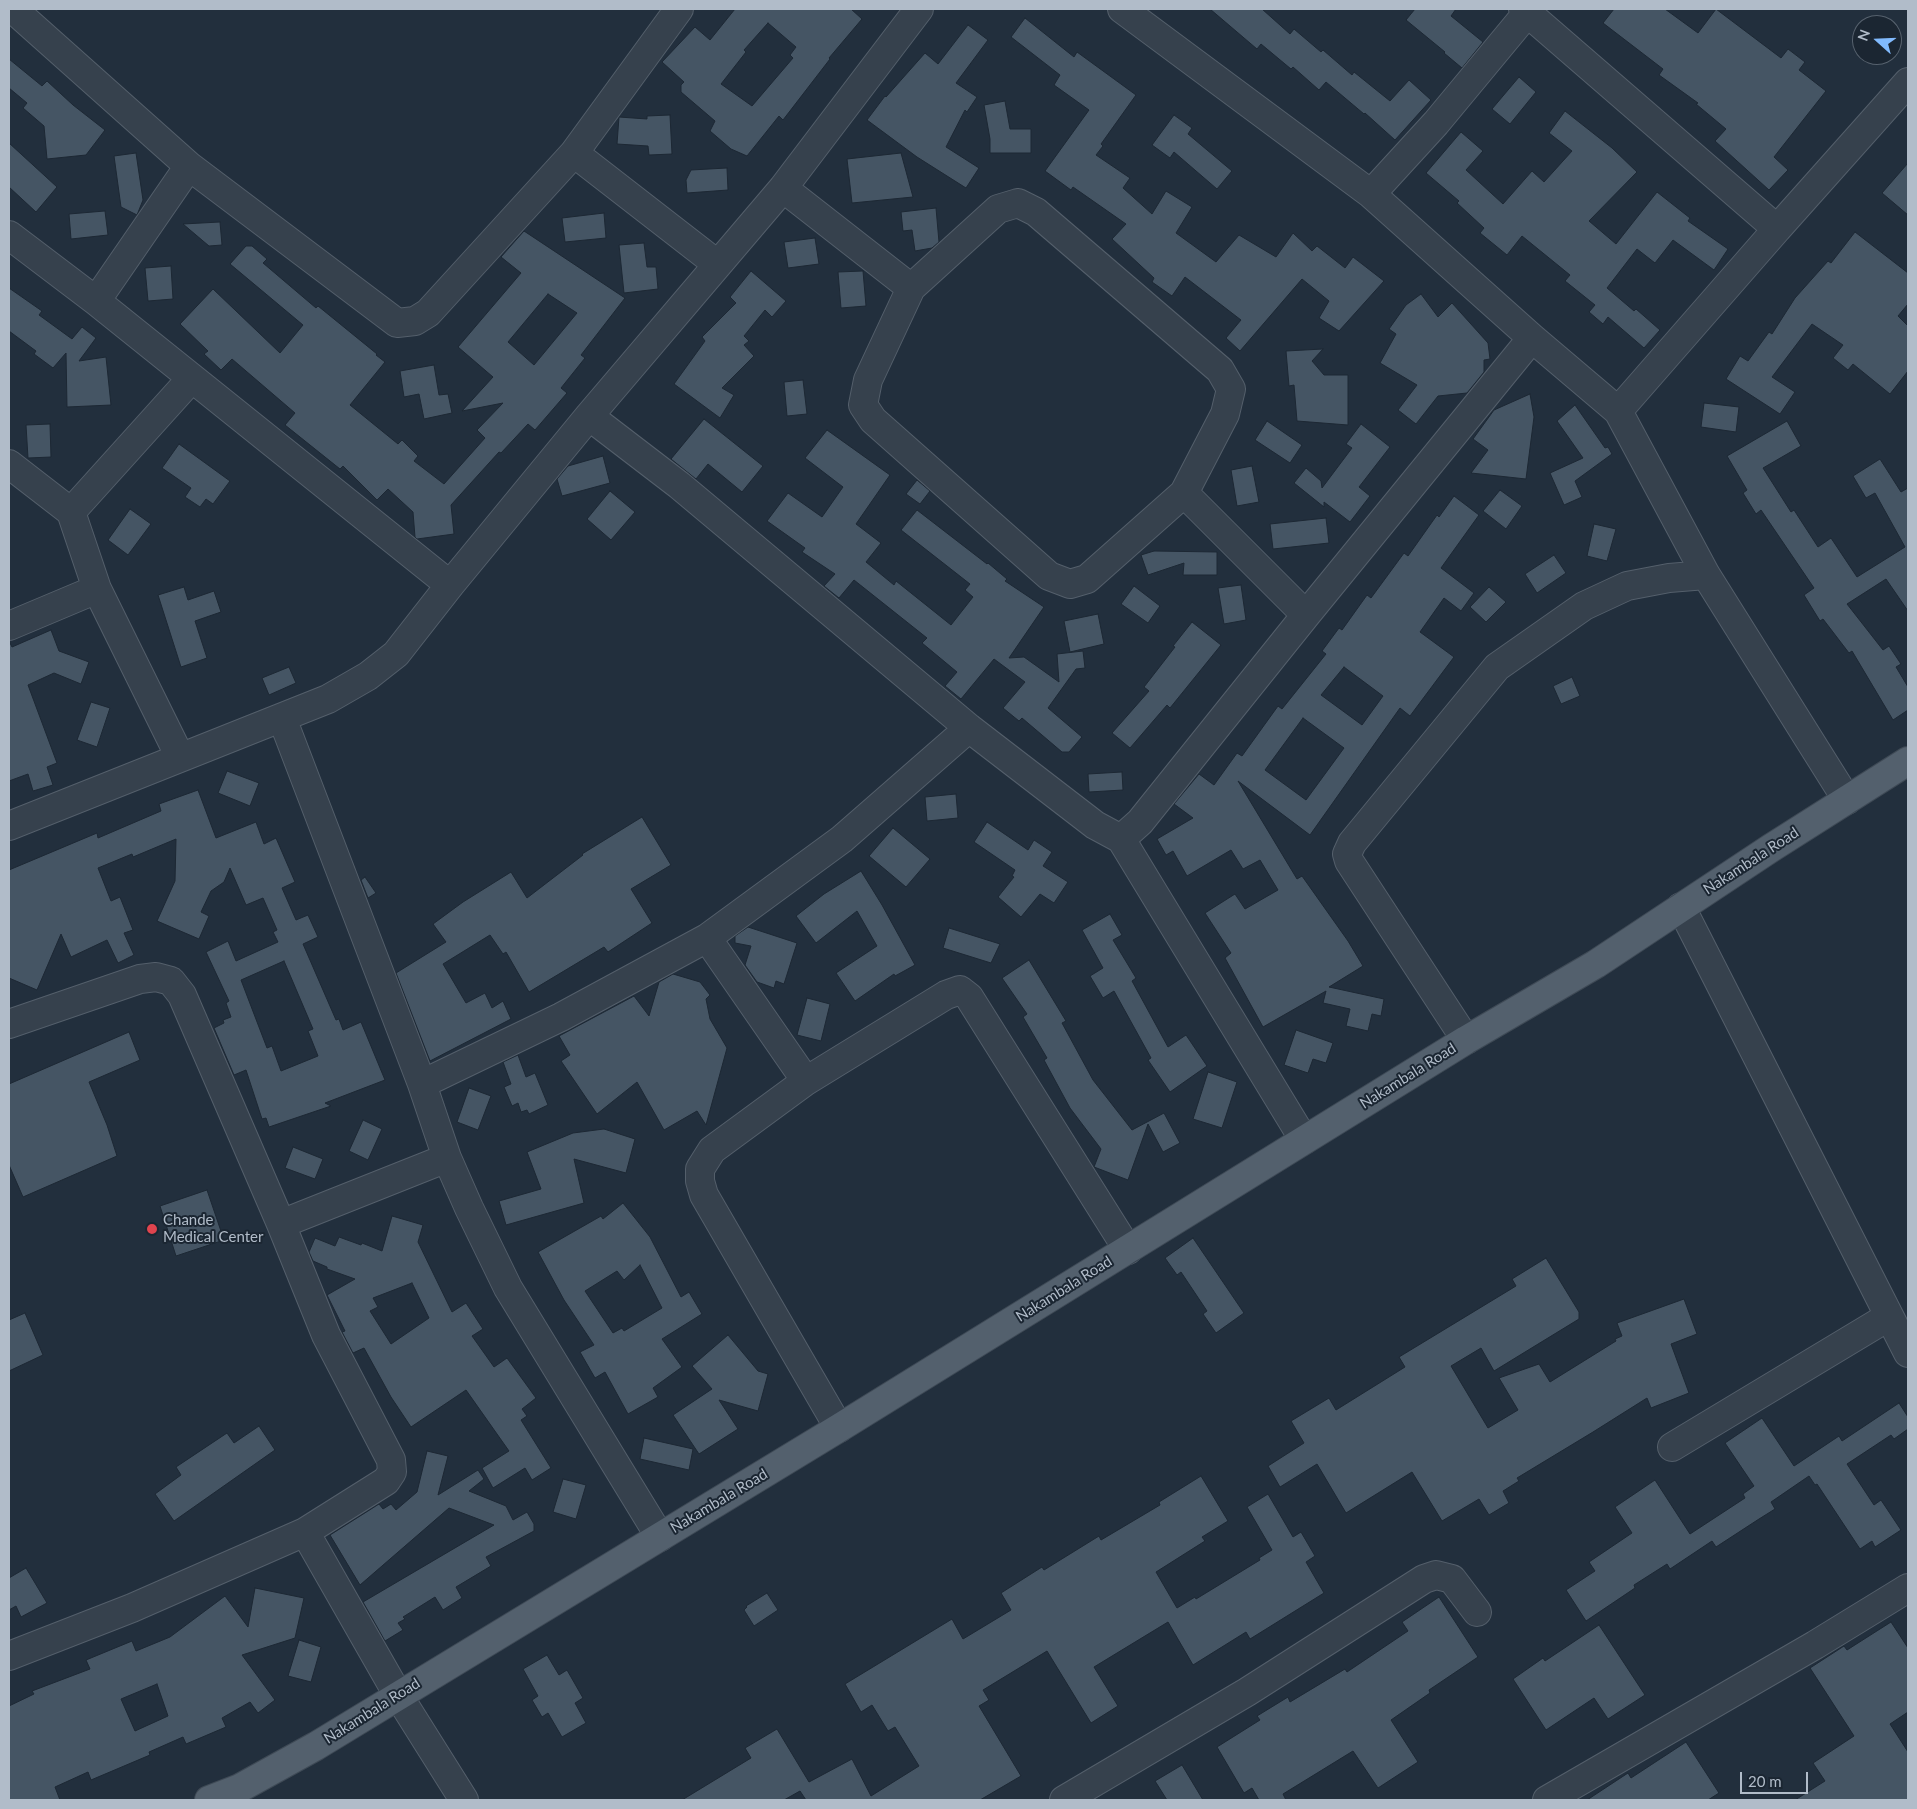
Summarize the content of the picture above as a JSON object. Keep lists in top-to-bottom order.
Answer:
{
  "streets": {
    "main road": ["Nakambala Road"]
  },
  "places": ["Chande Medical Center"],
  "scale_bar": "20 m",
  "north": "left"
}
